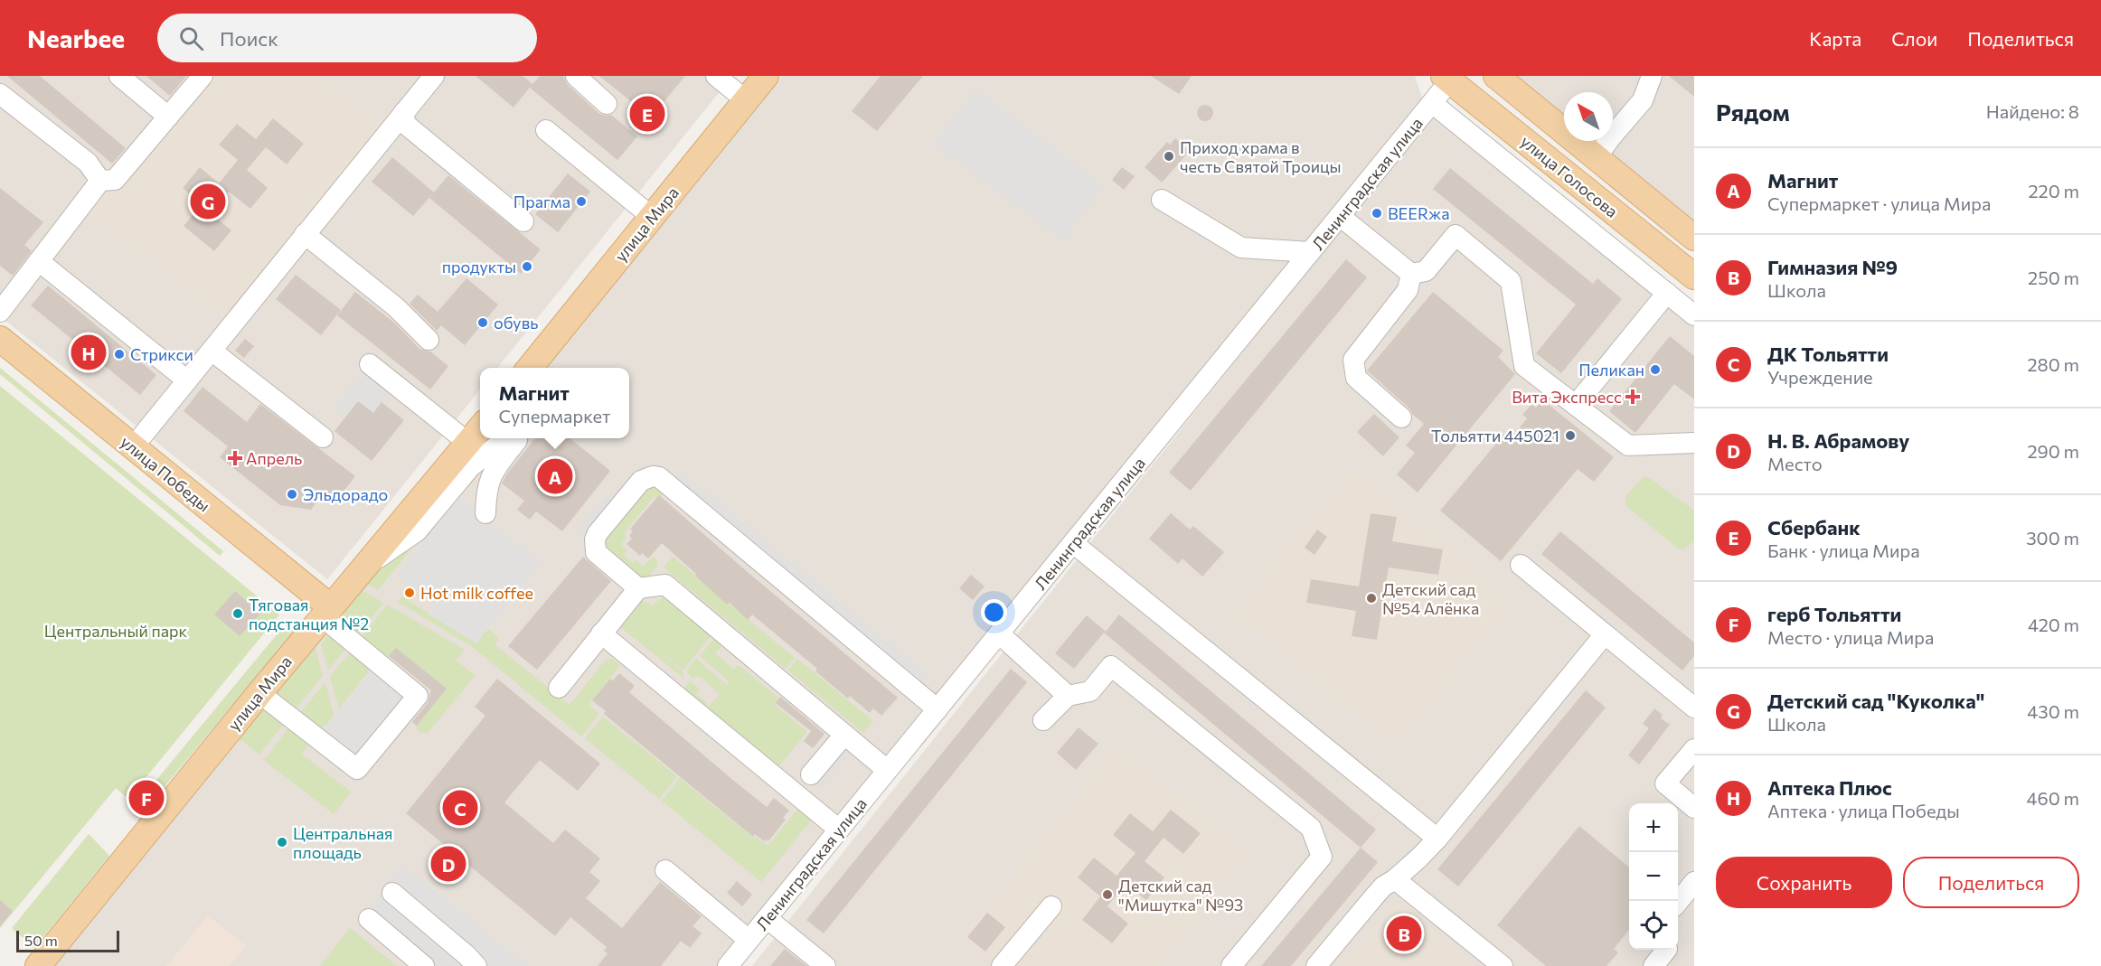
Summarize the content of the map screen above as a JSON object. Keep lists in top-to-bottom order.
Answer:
{
  "streets": {
    "main road": ["улица Голосова", "улица Мира", "улица Победы"],
    "street": ["Ленинградская улица"]
  },
  "crossings": [
    ["улица Голосова", "Ленинградская улица"],
    ["улица Мира", "улица Победы"]
  ],
  "parks": ["Центральный парк"],
  "places": {
    "other": [
      "Приход храма в честь Святой Троицы",
      "Прагма",
      "BEERжа",
      "продукты",
      "обувь",
      "Стрикси",
      "Пеликан",
      "Тольятти 445021",
      "Эльдорадо",
      "Hot milk coffee",
      "Детский сад №54 Алёнка",
      "Тяговая подстанция №2",
      "Центральная площадь",
      "Детский сад \"Мишутка\" №93"
    ],
    "health": ["Вита Экспресс", "Апрель"]
  },
  "scale_bar": "50 m",
  "north": "top left",
  "page": {
    "header": "Nearbee",
    "search": "Поиск",
    "nav": ["Карта", "Слои", "Поделиться"],
    "heading": ["Рядом", "Найдено: 8"],
    "pins": [
      "E",
      "G",
      "H",
      "A",
      "F",
      "C",
      "D",
      "B"
    ],
    "list": [
      {
        "mark": "A",
        "name": "Магнит",
        "note": "Супермаркет · улица Мира",
        "value": "220 m"
      },
      {
        "mark": "B",
        "name": "Гимназия №9",
        "note": "Школа",
        "value": "250 m"
      },
      {
        "mark": "C",
        "name": "ДК Тольятти",
        "note": "Учреждение",
        "value": "280 m"
      },
      {
        "mark": "D",
        "name": "Н. В. Абрамову",
        "note": "Место",
        "value": "290 m"
      },
      {
        "mark": "E",
        "name": "Сбербанк",
        "note": "Банк · улица Мира",
        "value": "300 m"
      },
      {
        "mark": "F",
        "name": "герб Тольятти",
        "note": "Место · улица Мира",
        "value": "420 m"
      },
      {
        "mark": "G",
        "name": "Детский сад \"Куколка\"",
        "note": "Школа",
        "value": "430 m"
      },
      {
        "mark": "H",
        "name": "Аптека Плюс",
        "note": "Аптека · улица Победы",
        "value": "460 m"
      }
    ],
    "popup": ["Магнит", "Супермаркет"],
    "map_buttons": ["+", "−"],
    "buttons": ["Сохранить", "Поделиться"],
    "scale": "50 m"
  }
}
